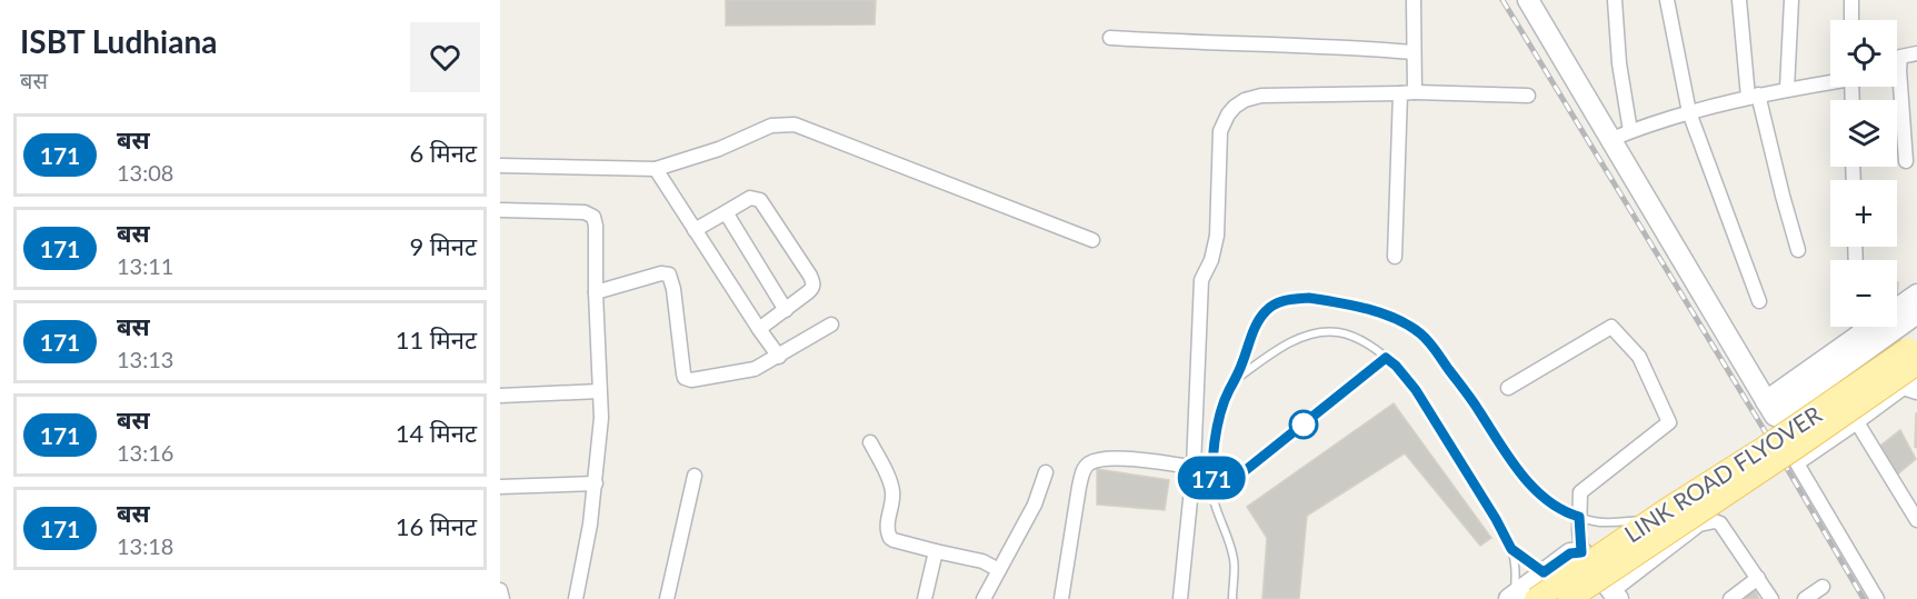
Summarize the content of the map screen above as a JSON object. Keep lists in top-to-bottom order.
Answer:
{
  "streets": {
    "main road": ["LINK ROAD FLYOVER"]
  },
  "lines": ["bus line 171"],
  "page": {
    "heading": ["ISBT Ludhiana", "बस"],
    "on_map": "171",
    "map_buttons": ["+", "−"],
    "list": [
      {
        "mark": "171",
        "name": "बस",
        "note": "13:08",
        "value": "6 मिनट"
      },
      {
        "mark": "171",
        "name": "बस",
        "note": "13:11",
        "value": "9 मिनट"
      },
      {
        "mark": "171",
        "name": "बस",
        "note": "13:13",
        "value": "11 मिनट"
      },
      {
        "mark": "171",
        "name": "बस",
        "note": "13:16",
        "value": "14 मिनट"
      },
      {
        "mark": "171",
        "name": "बस",
        "note": "13:18",
        "value": "16 मिनट"
      }
    ]
  }
}
